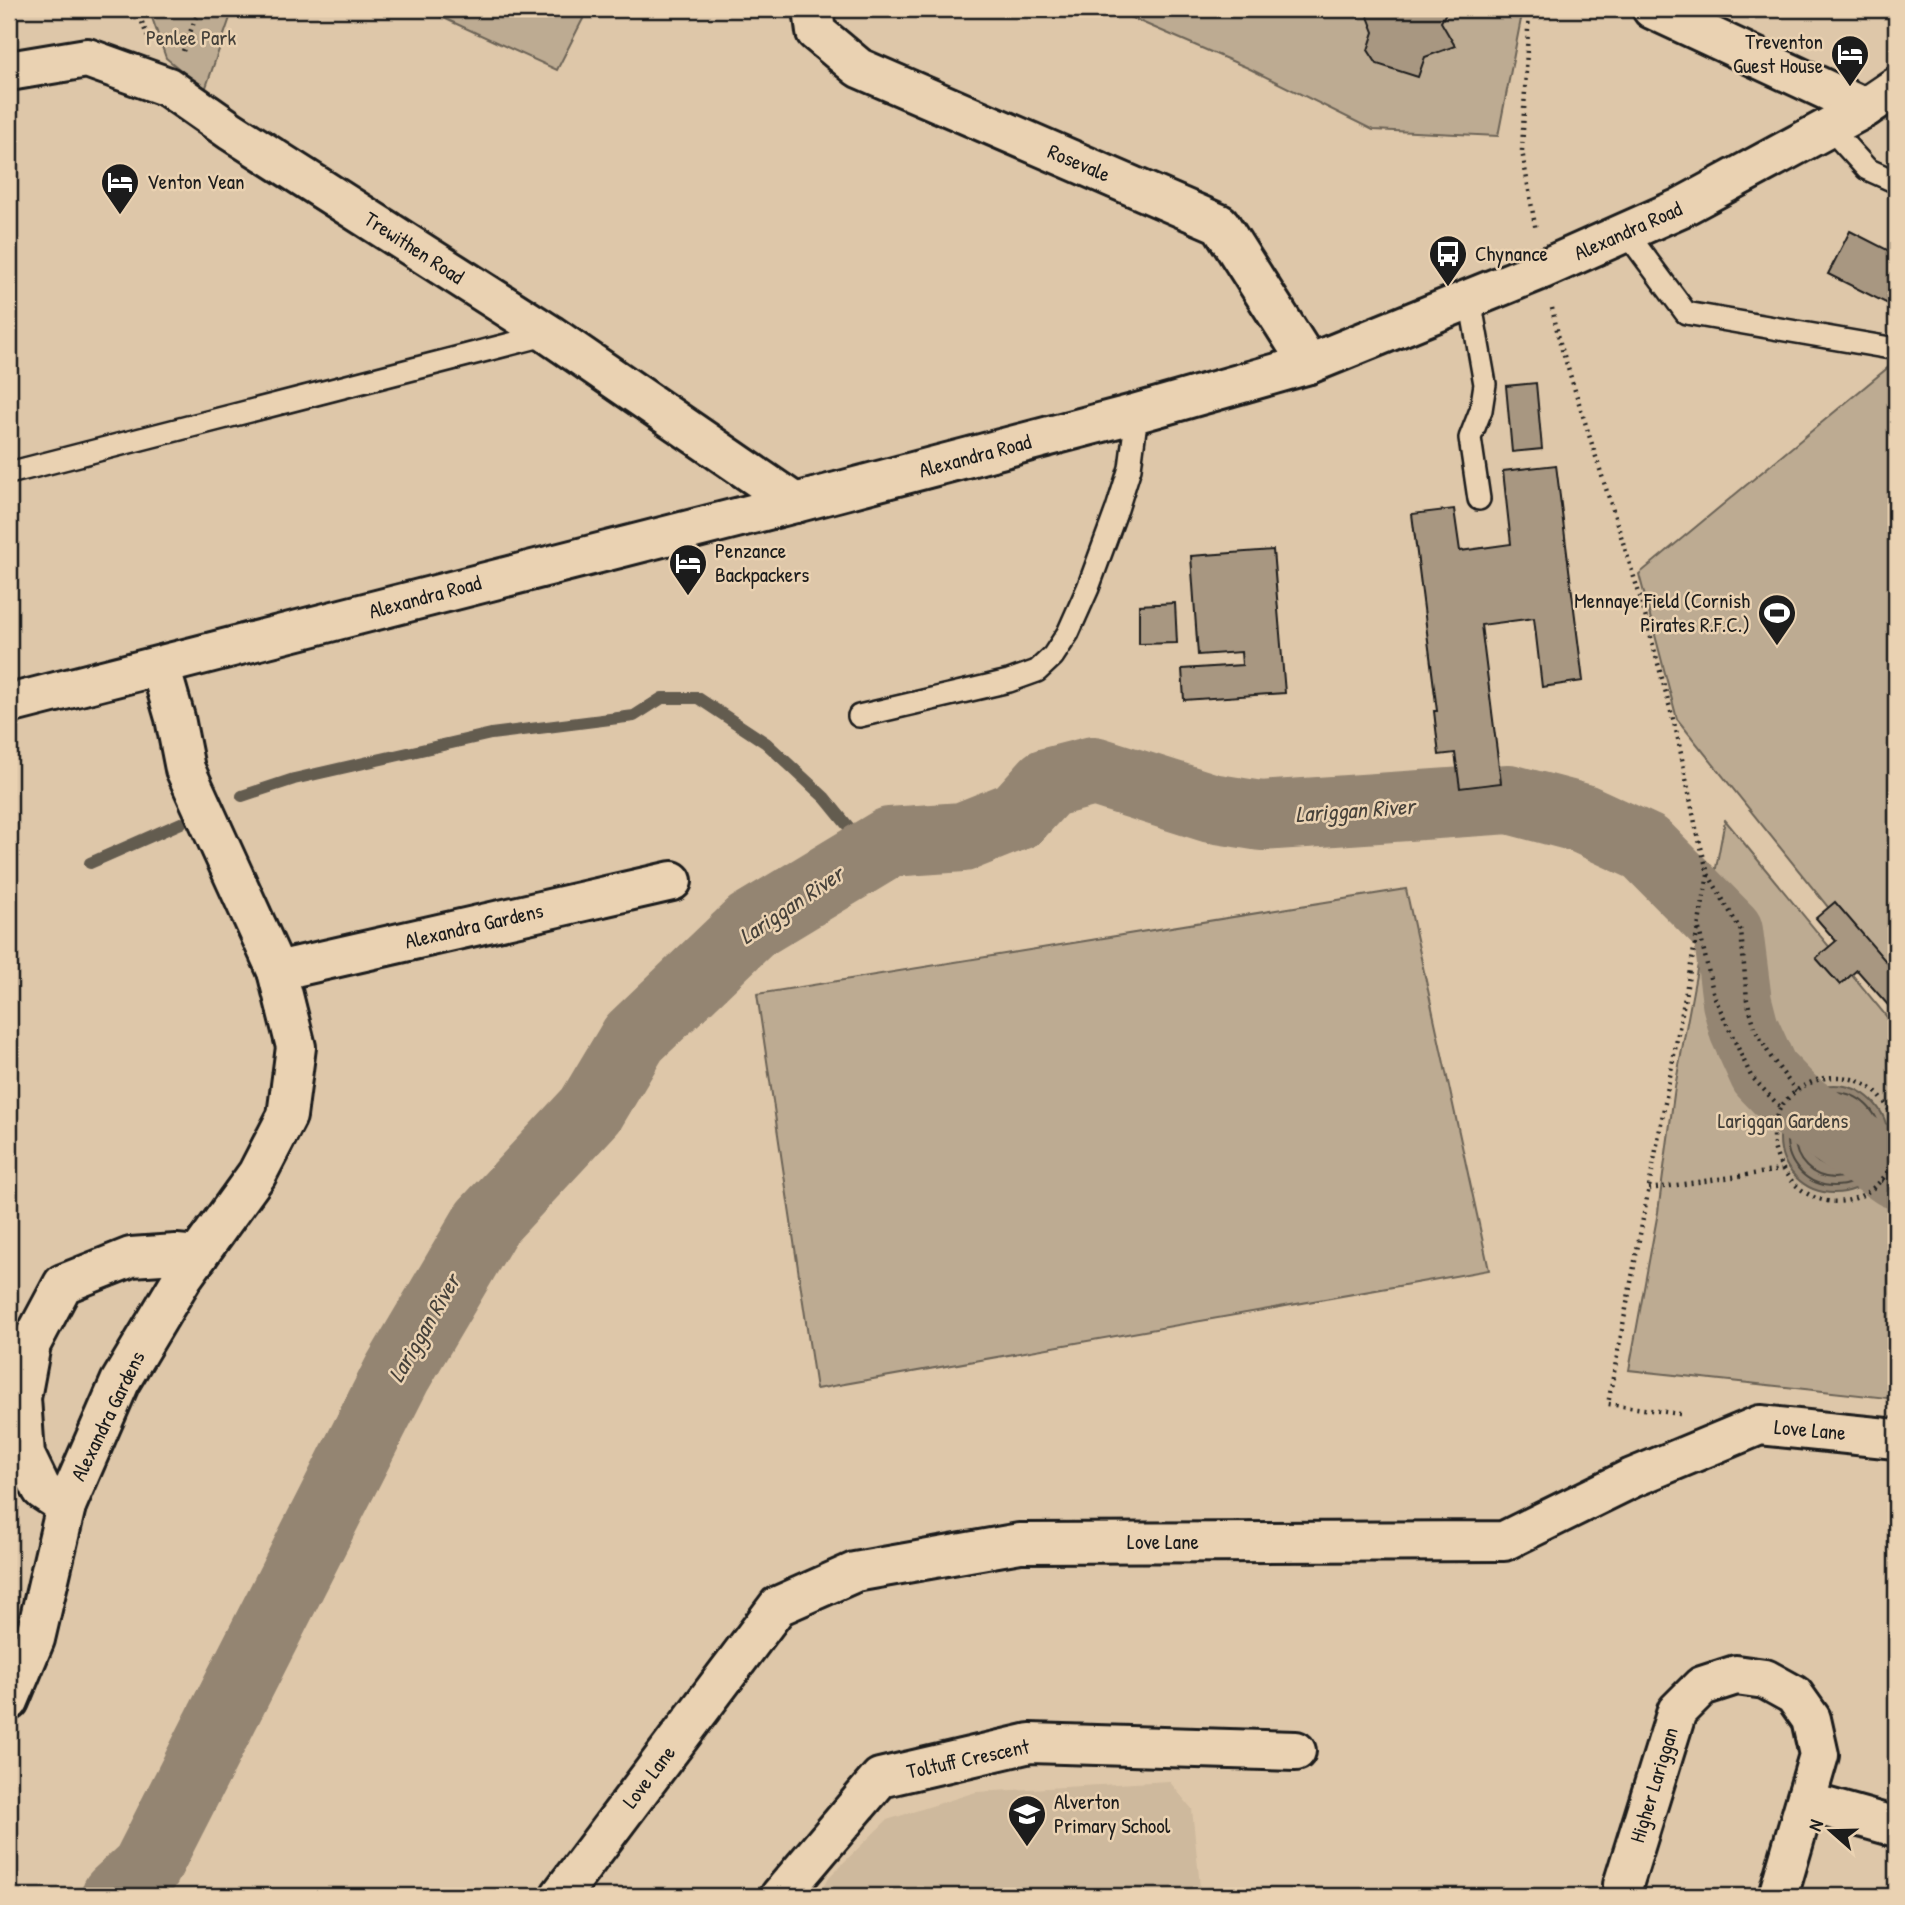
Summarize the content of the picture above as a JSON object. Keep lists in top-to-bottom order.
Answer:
{
  "streets": {
    "street": [
      "Rosevale",
      "Alexandra Road",
      "Trewithen Road",
      "Alexandra Gardens",
      "Love Lane",
      "Toltuff Crescent",
      "Higher Lariggan"
    ]
  },
  "crossings": [
    ["Rosevale", "Alexandra Road"],
    ["Alexandra Road", "Trewithen Road"],
    ["Alexandra Road", "Alexandra Gardens"]
  ],
  "water": ["Lariggan River"],
  "parks": ["Penlee Park", "Lariggan Gardens"],
  "places": {
    "hotel": ["Treventon Guest House", "Venton Vean", "Penzance Backpackers"],
    "bus stop": ["Chynance"],
    "sports": ["Mennaye Field (Cornish Pirates R.F.C.)"],
    "school or university": ["Alverton Primary School"]
  },
  "north": "left"
}
